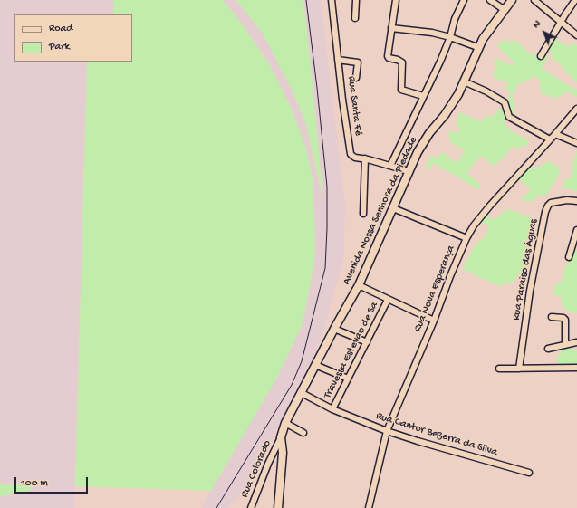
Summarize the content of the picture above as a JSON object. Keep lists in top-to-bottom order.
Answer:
{
  "streets": {
    "street": [
      "Rua Santa Fé",
      "Avenida Nossa Senhora da Piedade",
      "Rua Paraiso das Águas",
      "Rua Nova Esperança",
      "Travessa Estevao de Sa",
      "Rua Cantor Bezerra da Silva",
      "Rua Colorado"
    ]
  },
  "crossings": [
    ["Rua Santa Fé", "Avenida Nossa Senhora da Piedade"],
    ["Avenida Nossa Senhora da Piedade", "Rua Cantor Bezerra da Silva"],
    ["Avenida Nossa Senhora da Piedade", "Rua Colorado"],
    ["Rua Nova Esperança", "Rua Cantor Bezerra da Silva"],
    ["Travessa Estevao de Sa", "Rua Cantor Bezerra da Silva"]
  ],
  "legend": ["Road", "Park"],
  "scale_bar": "100 m",
  "north": "top left"
}
